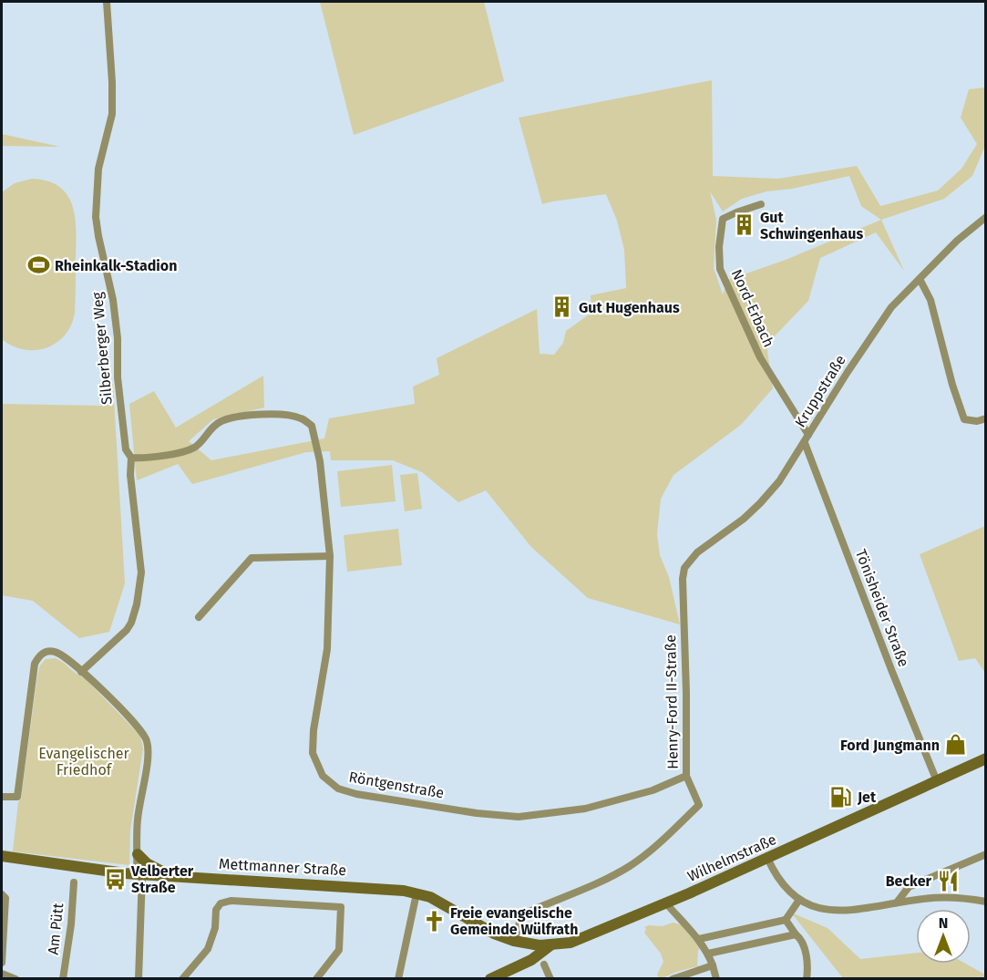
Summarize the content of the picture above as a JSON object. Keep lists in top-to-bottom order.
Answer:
{
  "streets": {
    "main road": ["Wilhelmstraße", "Mettmanner Straße"],
    "street": [
      "Nord-Erbach",
      "Silberberger Weg",
      "Kruppstraße",
      "Tönisheider Straße",
      "Henry-Ford II-Straße",
      "Röntgenstraße",
      "Am Pütt"
    ]
  },
  "crossings": [
    ["Nord-Erbach", "Kruppstraße"],
    ["Silberberger Weg", "Röntgenstraße"],
    ["Kruppstraße", "Tönisheider Straße"],
    ["Kruppstraße", "Henry-Ford II-Straße"],
    ["Tönisheider Straße", "Wilhelmstraße"],
    ["Henry-Ford II-Straße", "Röntgenstraße"],
    ["Henry-Ford II-Straße", "Mettmanner Straße"],
    ["Wilhelmstraße", "Mettmanner Straße"]
  ],
  "parks": ["Evangelischer Friedhof"],
  "places": {
    "building": ["Gut Schwingenhaus", "Gut Hugenhaus"],
    "sports": ["Rheinkalk-Stadion"],
    "shop": ["Ford Jungmann"],
    "fuel station": ["Jet"],
    "bus stop": ["Velberter Straße"],
    "restaurant": ["Becker"],
    "church": ["Freie evangelische Gemeinde Wülfrath"]
  },
  "north": "top"
}
